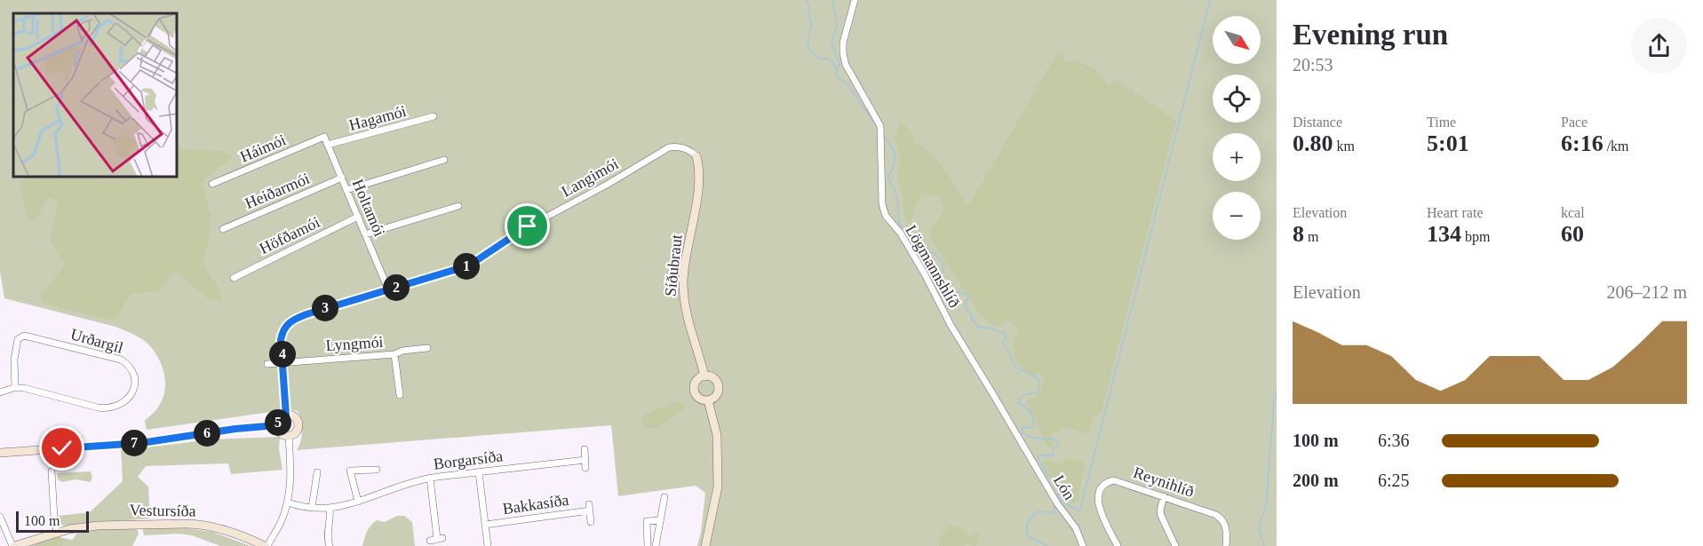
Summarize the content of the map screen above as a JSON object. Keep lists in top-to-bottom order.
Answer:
{
  "streets": {
    "street": [
      "Hagamói",
      "Háimói",
      "Langimói",
      "Heiðarmói",
      "Holtamói",
      "Höfðamói",
      "Síðubraut",
      "Lögmannshlíð",
      "Urðargil",
      "Lyngmói",
      "Borgarsíða",
      "Reynihlíð",
      "Lón",
      "Bakkasíða",
      "Vestursíða"
    ]
  },
  "crossings": [
    ["Hagamói", "Holtamói"],
    ["Háimói", "Holtamói"],
    ["Langimói", "Holtamói"],
    ["Langimói", "Síðubraut"],
    ["Langimói", "Lyngmói"],
    ["Heiðarmói", "Holtamói"],
    ["Holtamói", "Höfðamói"],
    ["Lögmannshlíð", "Lón"]
  ],
  "scale_bar": "100 m",
  "north": "bottom right",
  "page": {
    "heading": ["Evening run", "20:53"],
    "map_buttons": ["+", "−"],
    "stats": [
      ["Distance", "0.80 km"],
      ["Time", "5:01"],
      ["Pace", "6:16 /km"],
      ["Elevation", "8 m"],
      ["Heart rate", "134 bpm"],
      ["kcal", "60"]
    ],
    "pins": [
      "1",
      "2",
      "3",
      "4",
      "5",
      "6",
      "7"
    ],
    "chart": ["Elevation", "206–212 m"],
    "list": [
      {
        "name": "100 m",
        "note": "6:36"
      },
      {
        "name": "200 m",
        "note": "6:25"
      }
    ],
    "scale": "100 m"
  }
}
